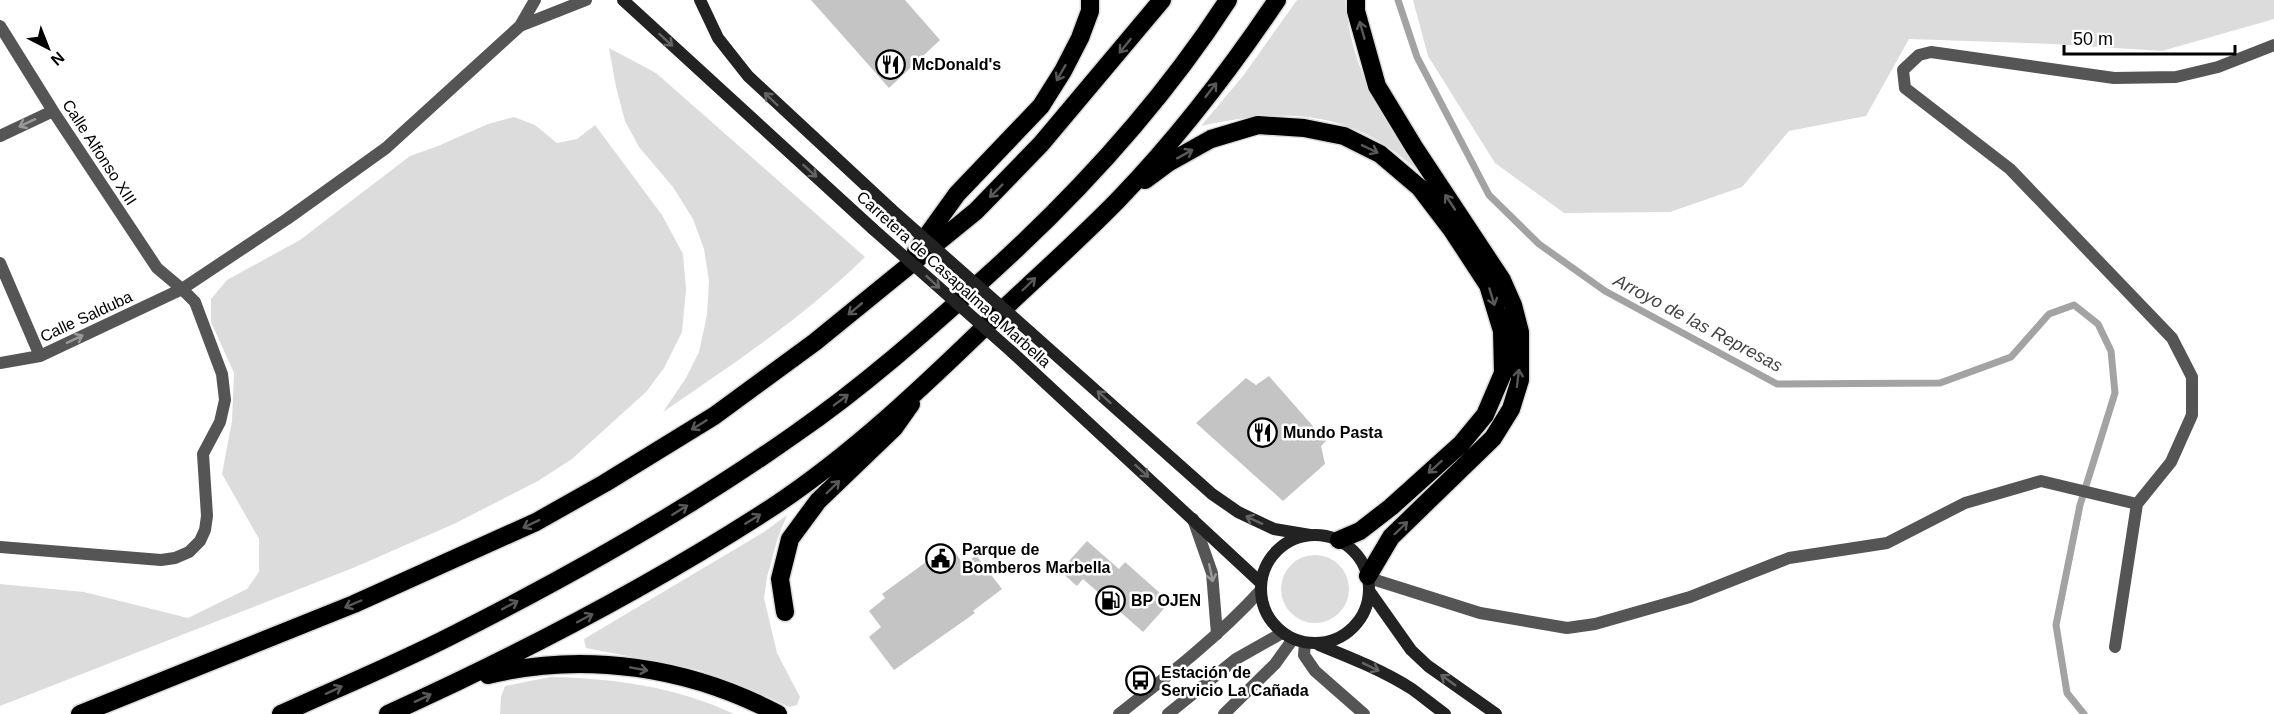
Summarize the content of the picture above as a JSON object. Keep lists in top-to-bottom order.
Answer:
{
  "streets": {
    "main road": ["Carretera de Casapalma a Marbella"],
    "street": ["Calle Alfonso XIII", "Calle Salduba"]
  },
  "crossings": [
    ["Calle Alfonso XIII", "Calle Salduba"]
  ],
  "water": ["Arroyo de las Represas"],
  "places": {
    "restaurant": ["McDonald's", "Mundo Pasta"],
    "public building": ["Parque de Bomberos Marbella"],
    "fuel station": ["BP OJEN"],
    "bus stop": ["Estación de Servicio La Cañada"]
  },
  "scale_bar": "50 m",
  "north": "bottom right"
}
